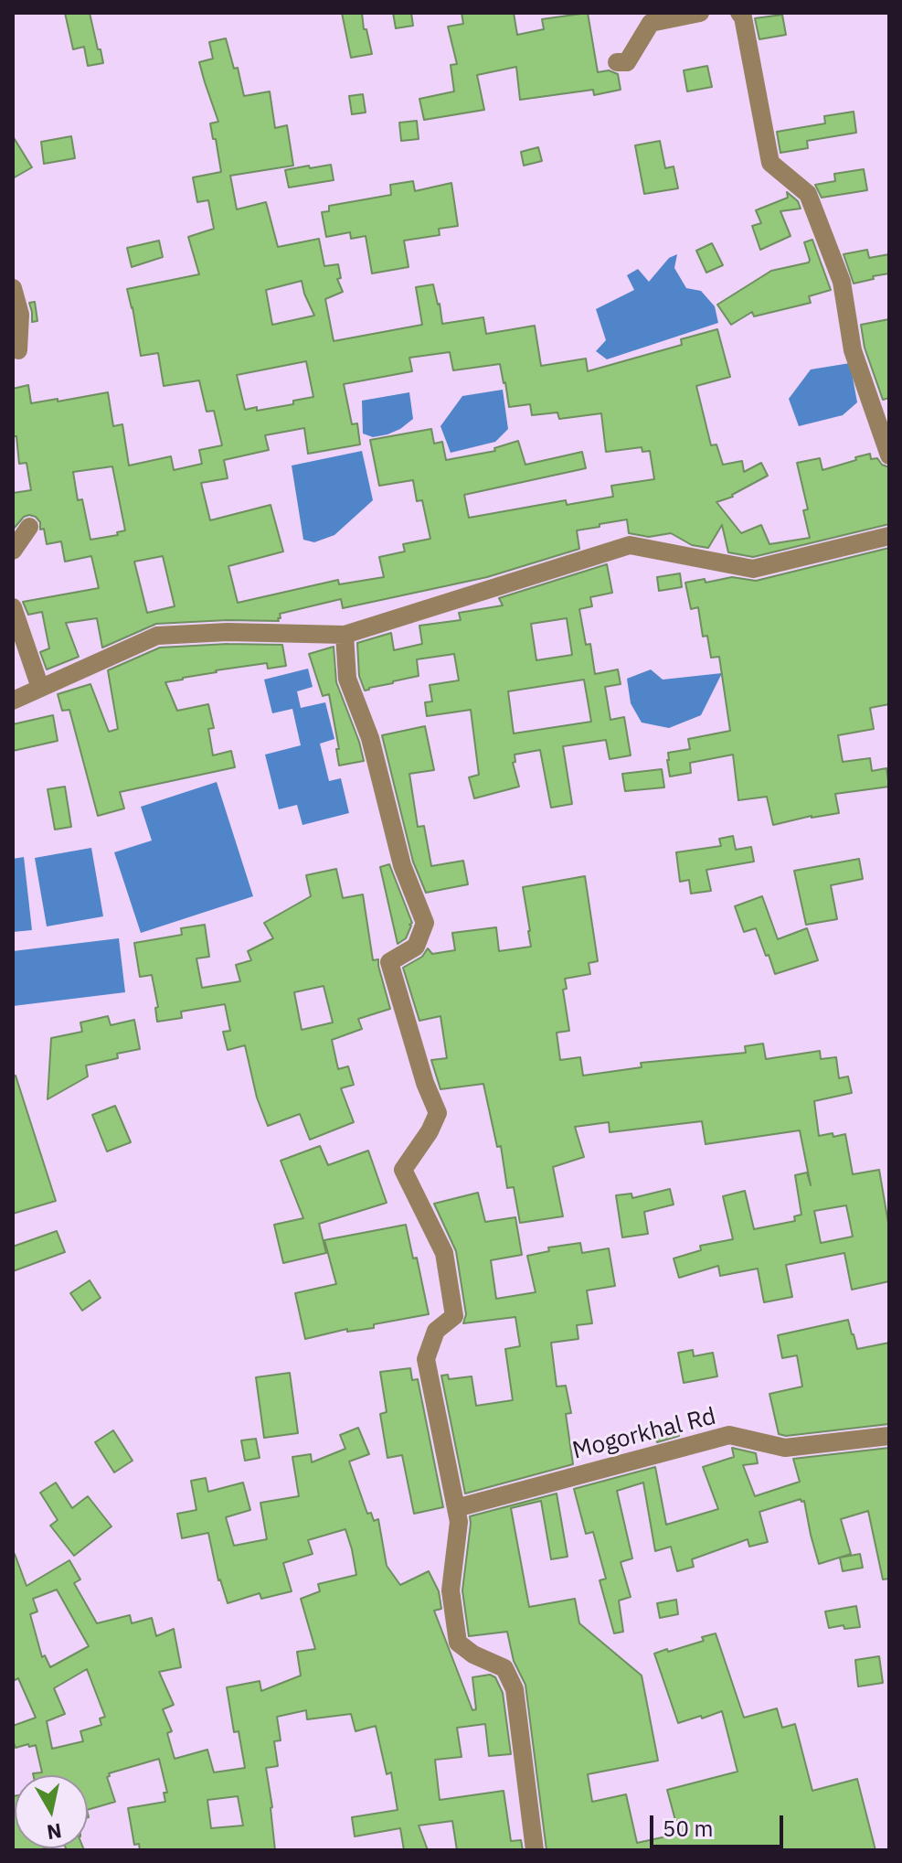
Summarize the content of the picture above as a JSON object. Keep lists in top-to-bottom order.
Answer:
{
  "streets": {
    "street": ["Mogorkhal Rd"]
  },
  "scale_bar": "50 m",
  "north": "bottom"
}
